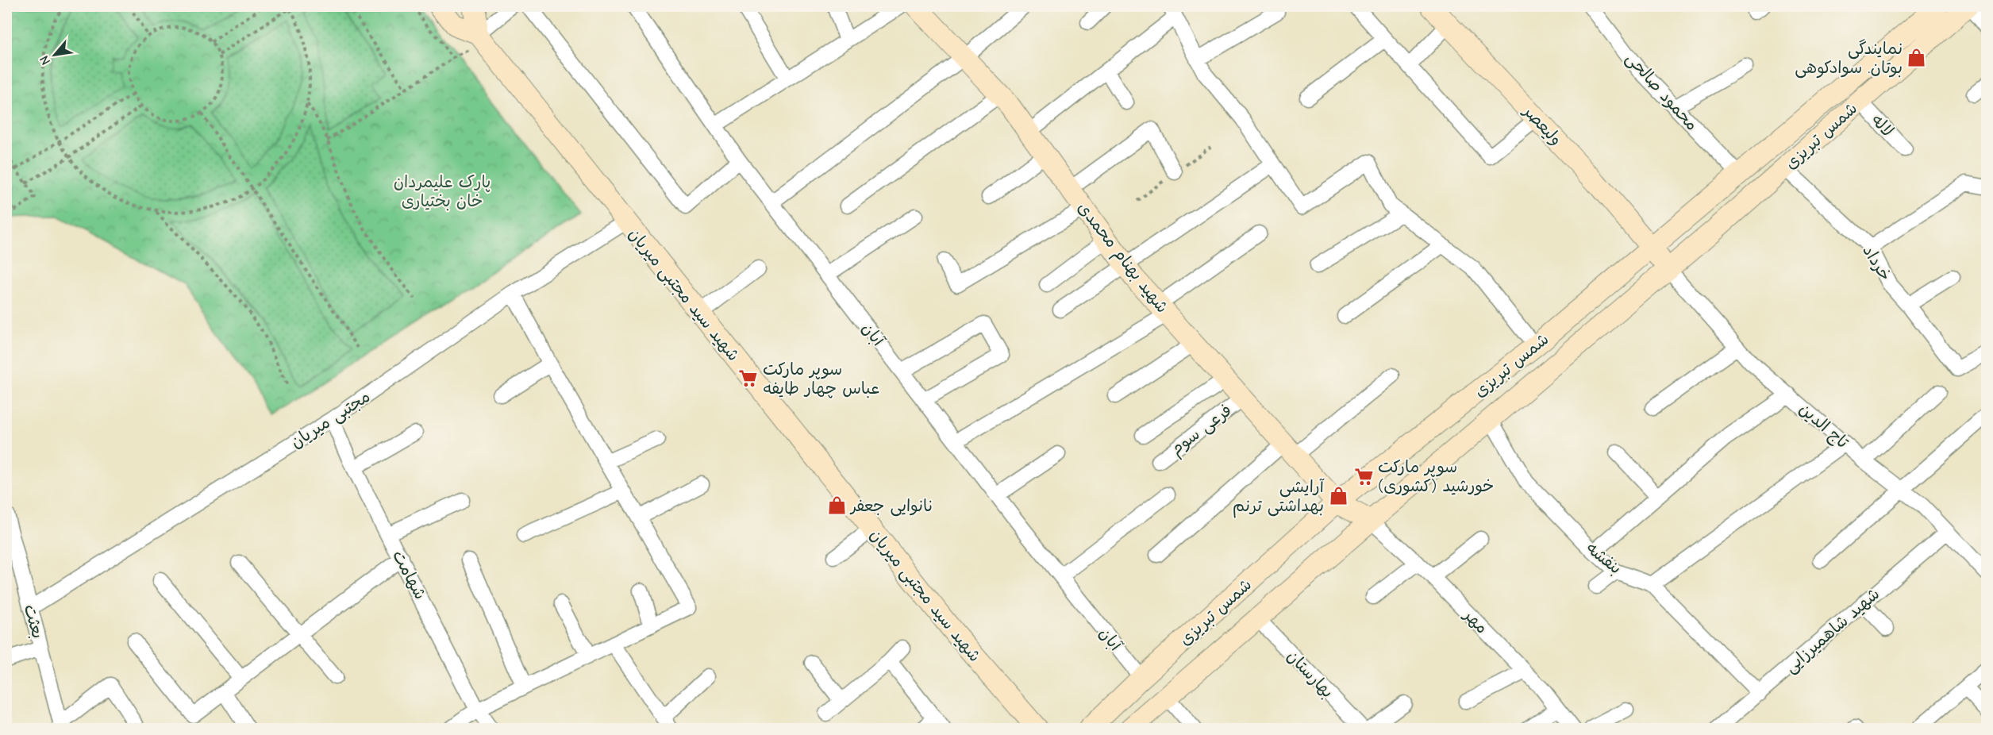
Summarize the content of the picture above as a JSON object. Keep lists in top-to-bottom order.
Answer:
{
  "streets": {
    "main road": [
      "ولیعصر",
      "شمس تبریزی",
      "شهید بهنام محمدی",
      "شهید سید مجتبی میریان"
    ],
    "street": [
      "محمود صالحی",
      "لاله",
      "خرداد",
      "آبان",
      "مجتبی میریان",
      "تاج الدین",
      "فرعی سوم",
      "بنفشه",
      "شهامت",
      "بعثت",
      "مهر",
      "شهید شاهمیرزایی",
      "بهارستان"
    ]
  },
  "crossings": [
    ["محمود صالحی", "شمس تبریزی"],
    ["ولیعصر", "شمس تبریزی"],
    ["ولیعصر", "تاج الدین"],
    ["لاله", "شمس تبریزی"],
    ["شمس تبریزی", "شهید بهنام محمدی"],
    ["شمس تبریزی", "خرداد"],
    ["شمس تبریزی", "آبان"],
    ["شمس تبریزی", "تاج الدین"],
    ["شمس تبریزی", "بنفشه"],
    ["شمس تبریزی", "مهر"],
    ["شمس تبریزی", "بهارستان"],
    ["شهید بهنام محمدی", "فرعی سوم"],
    ["شهید سید مجتبی میریان", "مجتبی میریان"],
    ["مجتبی میریان", "شهامت"],
    ["مجتبی میریان", "بعثت"],
    ["تاج الدین", "شهید شاهمیرزایی"],
    ["بنفشه", "شهید شاهمیرزایی"]
  ],
  "parks": ["پارک علیمردان خان بختیاری"],
  "places": {
    "shop": ["نمایندگی بوتان. سوادکوهی", "آرایشی بهداشتی ترنم", "نانوایی جعفر"],
    "supermarket": ["سوپر مارکت عباس چهار طایفه", "سوپر مارکت خورشید (کشوری)"]
  },
  "north": "bottom left"
}
